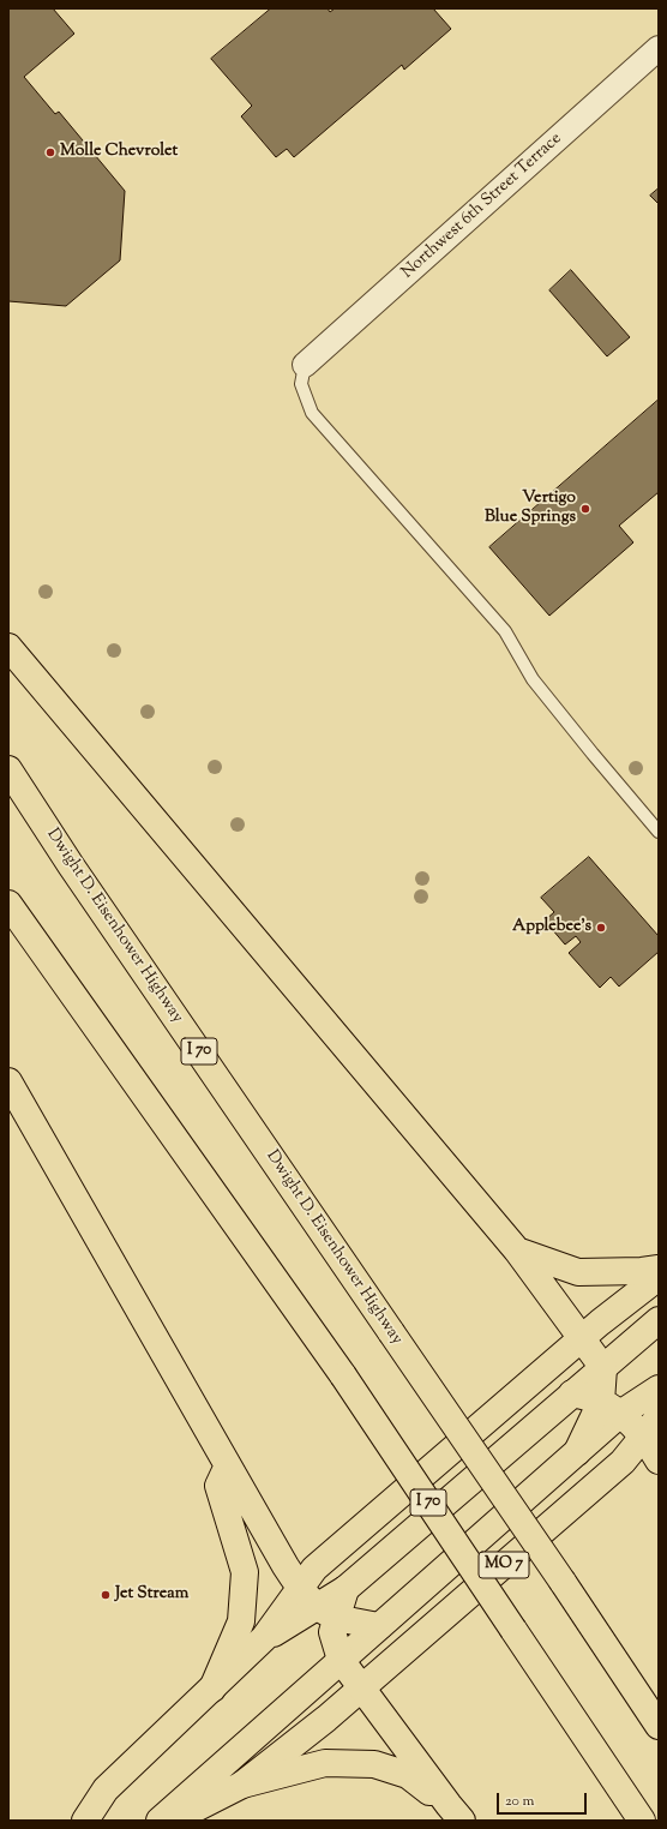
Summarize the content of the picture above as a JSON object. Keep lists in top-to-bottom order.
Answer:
{
  "streets": {
    "main road": ["Dwight D. Eisenhower Highway", "I 70", "MO 7"],
    "street": ["Northwest 6th Street Terrace"]
  },
  "places": [
    "Molle Chevrolet",
    "Vertigo Blue Springs",
    "Applebee's",
    "Jet Stream"
  ],
  "scale_bar": "20 m"
}
